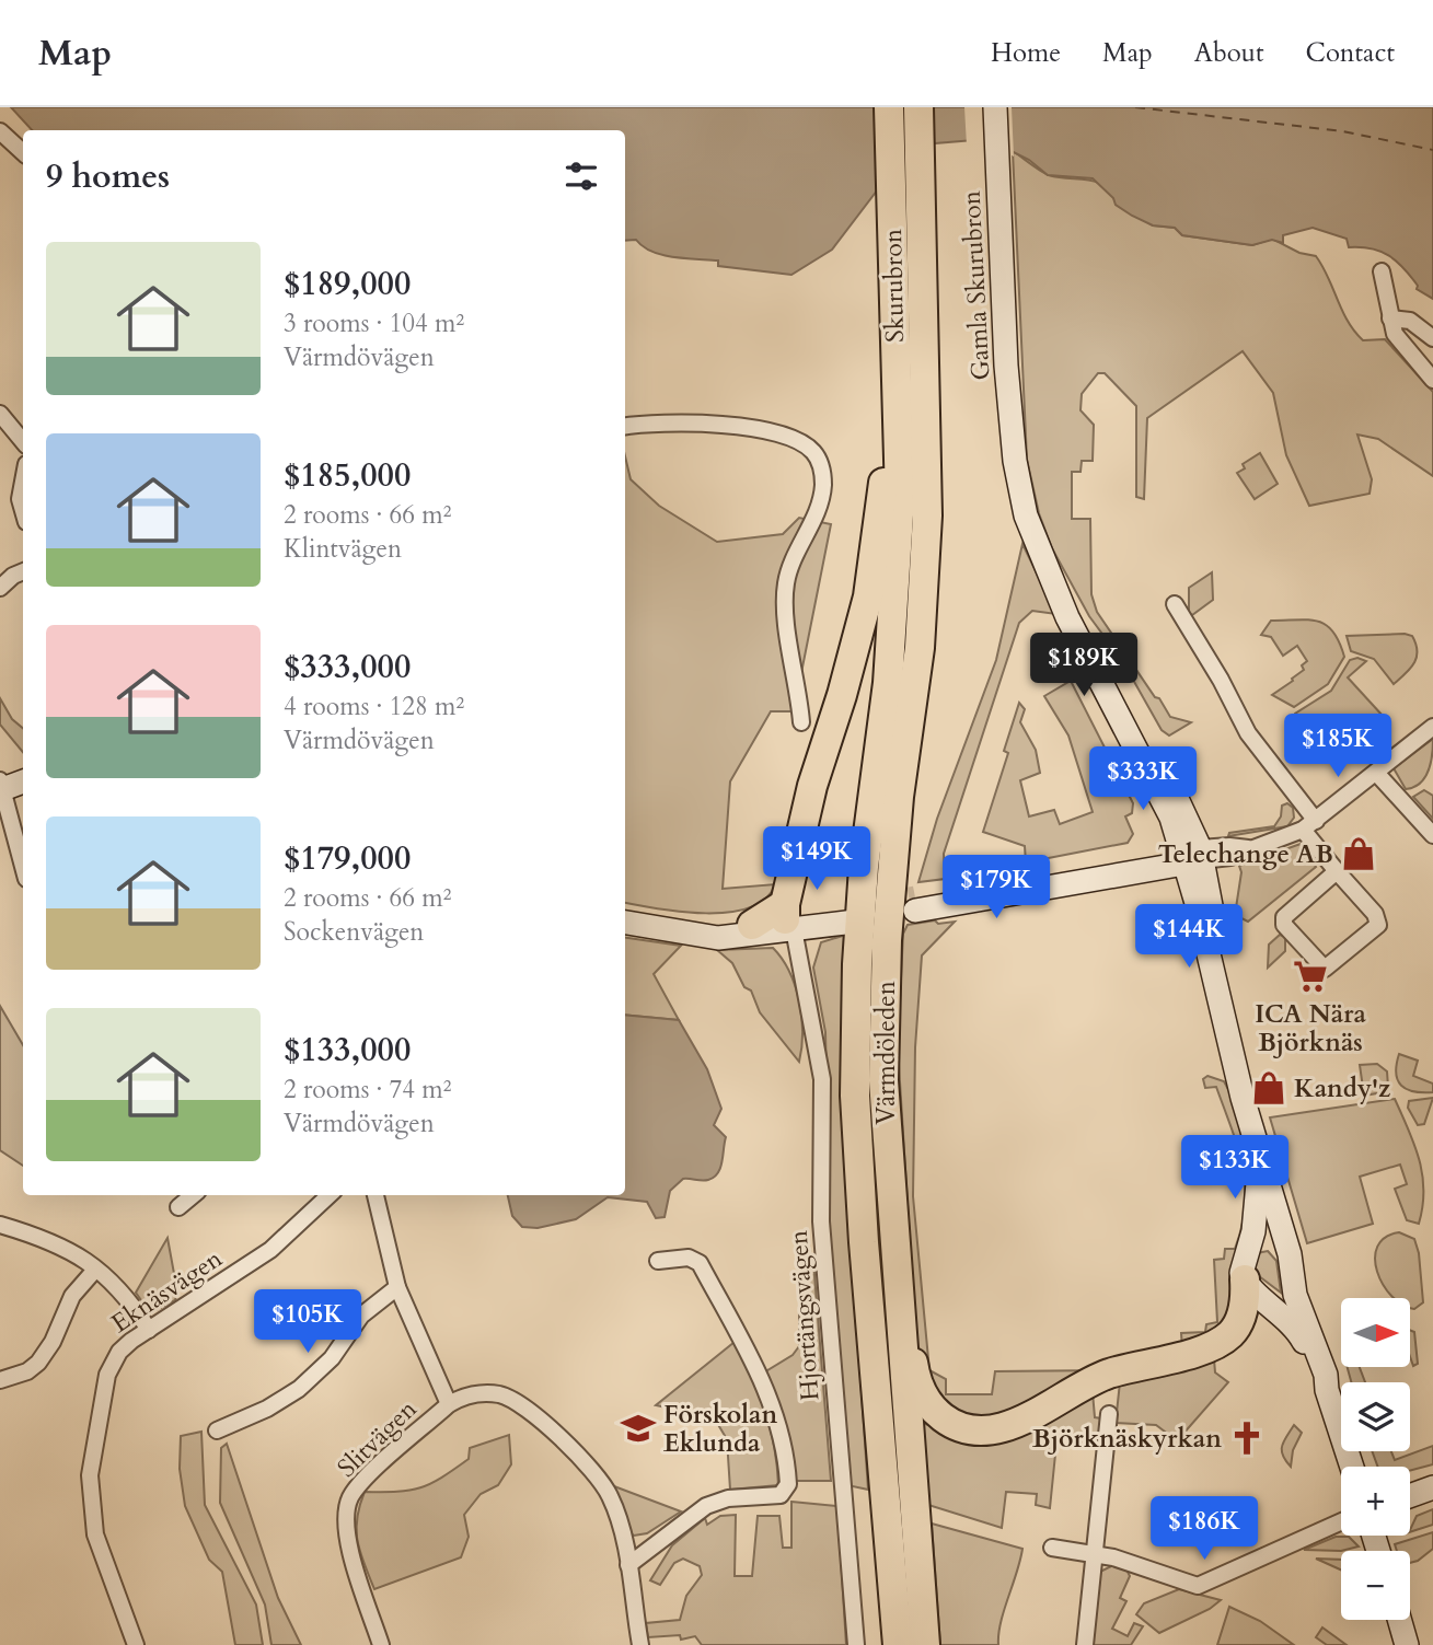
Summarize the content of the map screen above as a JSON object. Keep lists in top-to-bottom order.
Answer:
{
  "streets": {
    "highway": ["Skurubron", "Värmdöleden"],
    "main road": ["Gamla Skurubron"],
    "street": ["Eknäsvägen", "Hjortängsvägen", "Slitvägen"]
  },
  "crossings": [
    ["Skurubron", "Värmdöleden"]
  ],
  "places": {
    "shop": ["Telechange AB", "Kandy'z"],
    "supermarket": ["ICA Nära Björknäs"],
    "school or university": ["Förskolan Eklunda"],
    "church": ["Björknäskyrkan"]
  },
  "north": "right",
  "page": {
    "header": "Map",
    "nav": [
      "Home",
      "Map",
      "About",
      "Contact"
    ],
    "heading": "9 homes",
    "list": [
      {
        "name": "$189,000",
        "note": "3 rooms · 104 m² · Värmdövägen"
      },
      {
        "name": "$185,000",
        "note": "2 rooms · 66 m² · Klintvägen"
      },
      {
        "name": "$333,000",
        "note": "4 rooms · 128 m² · Värmdövägen"
      },
      {
        "name": "$179,000",
        "note": "2 rooms · 66 m² · Sockenvägen"
      },
      {
        "name": "$133,000",
        "note": "2 rooms · 74 m² · Värmdövägen"
      }
    ],
    "price": [
      "$189K",
      "$185K",
      "$333K",
      "$149K",
      "$179K",
      "$144K",
      "$133K",
      "$105K",
      "$186K"
    ],
    "map_buttons": ["+", "−"]
  }
}
